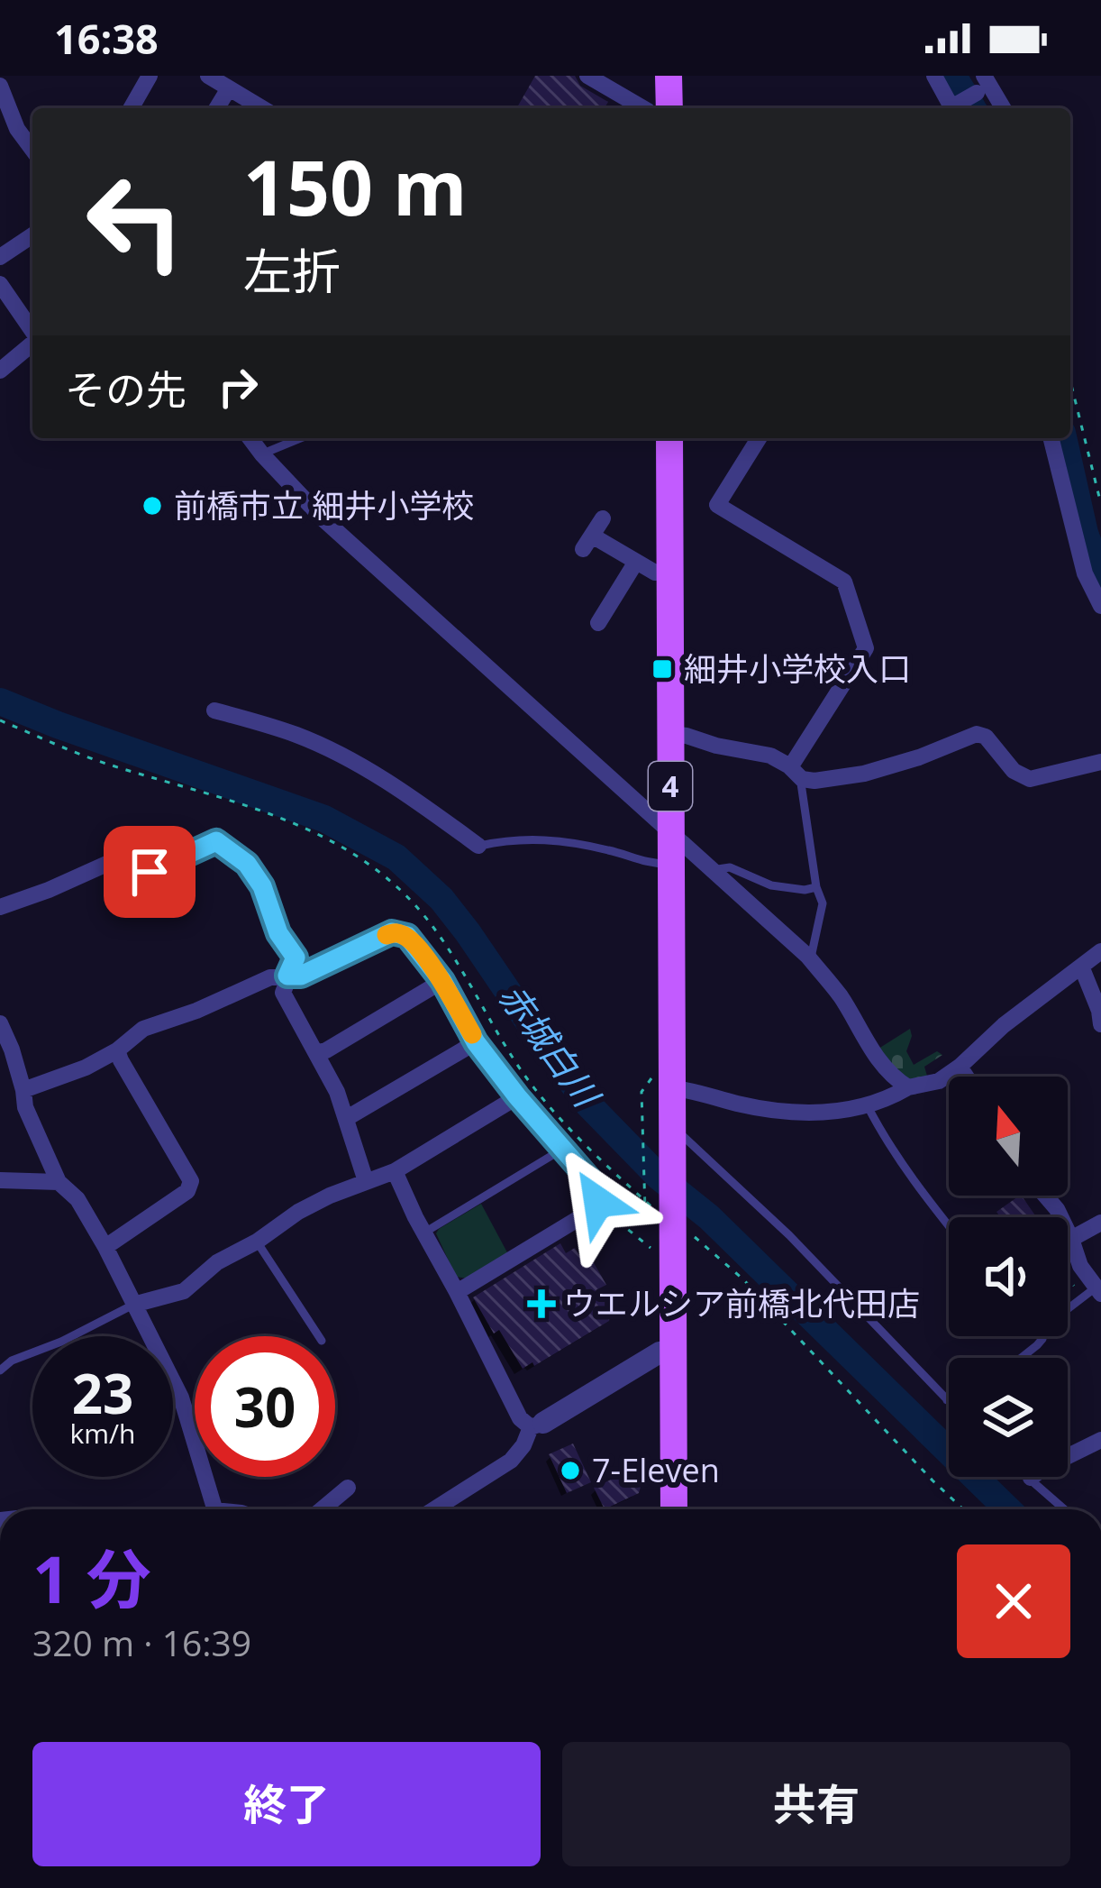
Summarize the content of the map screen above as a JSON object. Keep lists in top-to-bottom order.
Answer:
{
  "streets": {
    "main road": ["4"]
  },
  "water": ["赤城白川"],
  "places": {
    "other": ["前橋市立 細井小学校", "7-Eleven"],
    "transit": ["細井小学校入口"],
    "health": ["ウエルシア前橋北代田店"]
  },
  "north": "top",
  "page": {
    "status": "16:38",
    "turn": ["150 m", "左折"],
    "then": "その先",
    "speed": "23 km/h",
    "limit": "30",
    "heading": ["1 分", "320 m · 16:39"],
    "buttons": ["終了", "共有"]
  }
}
